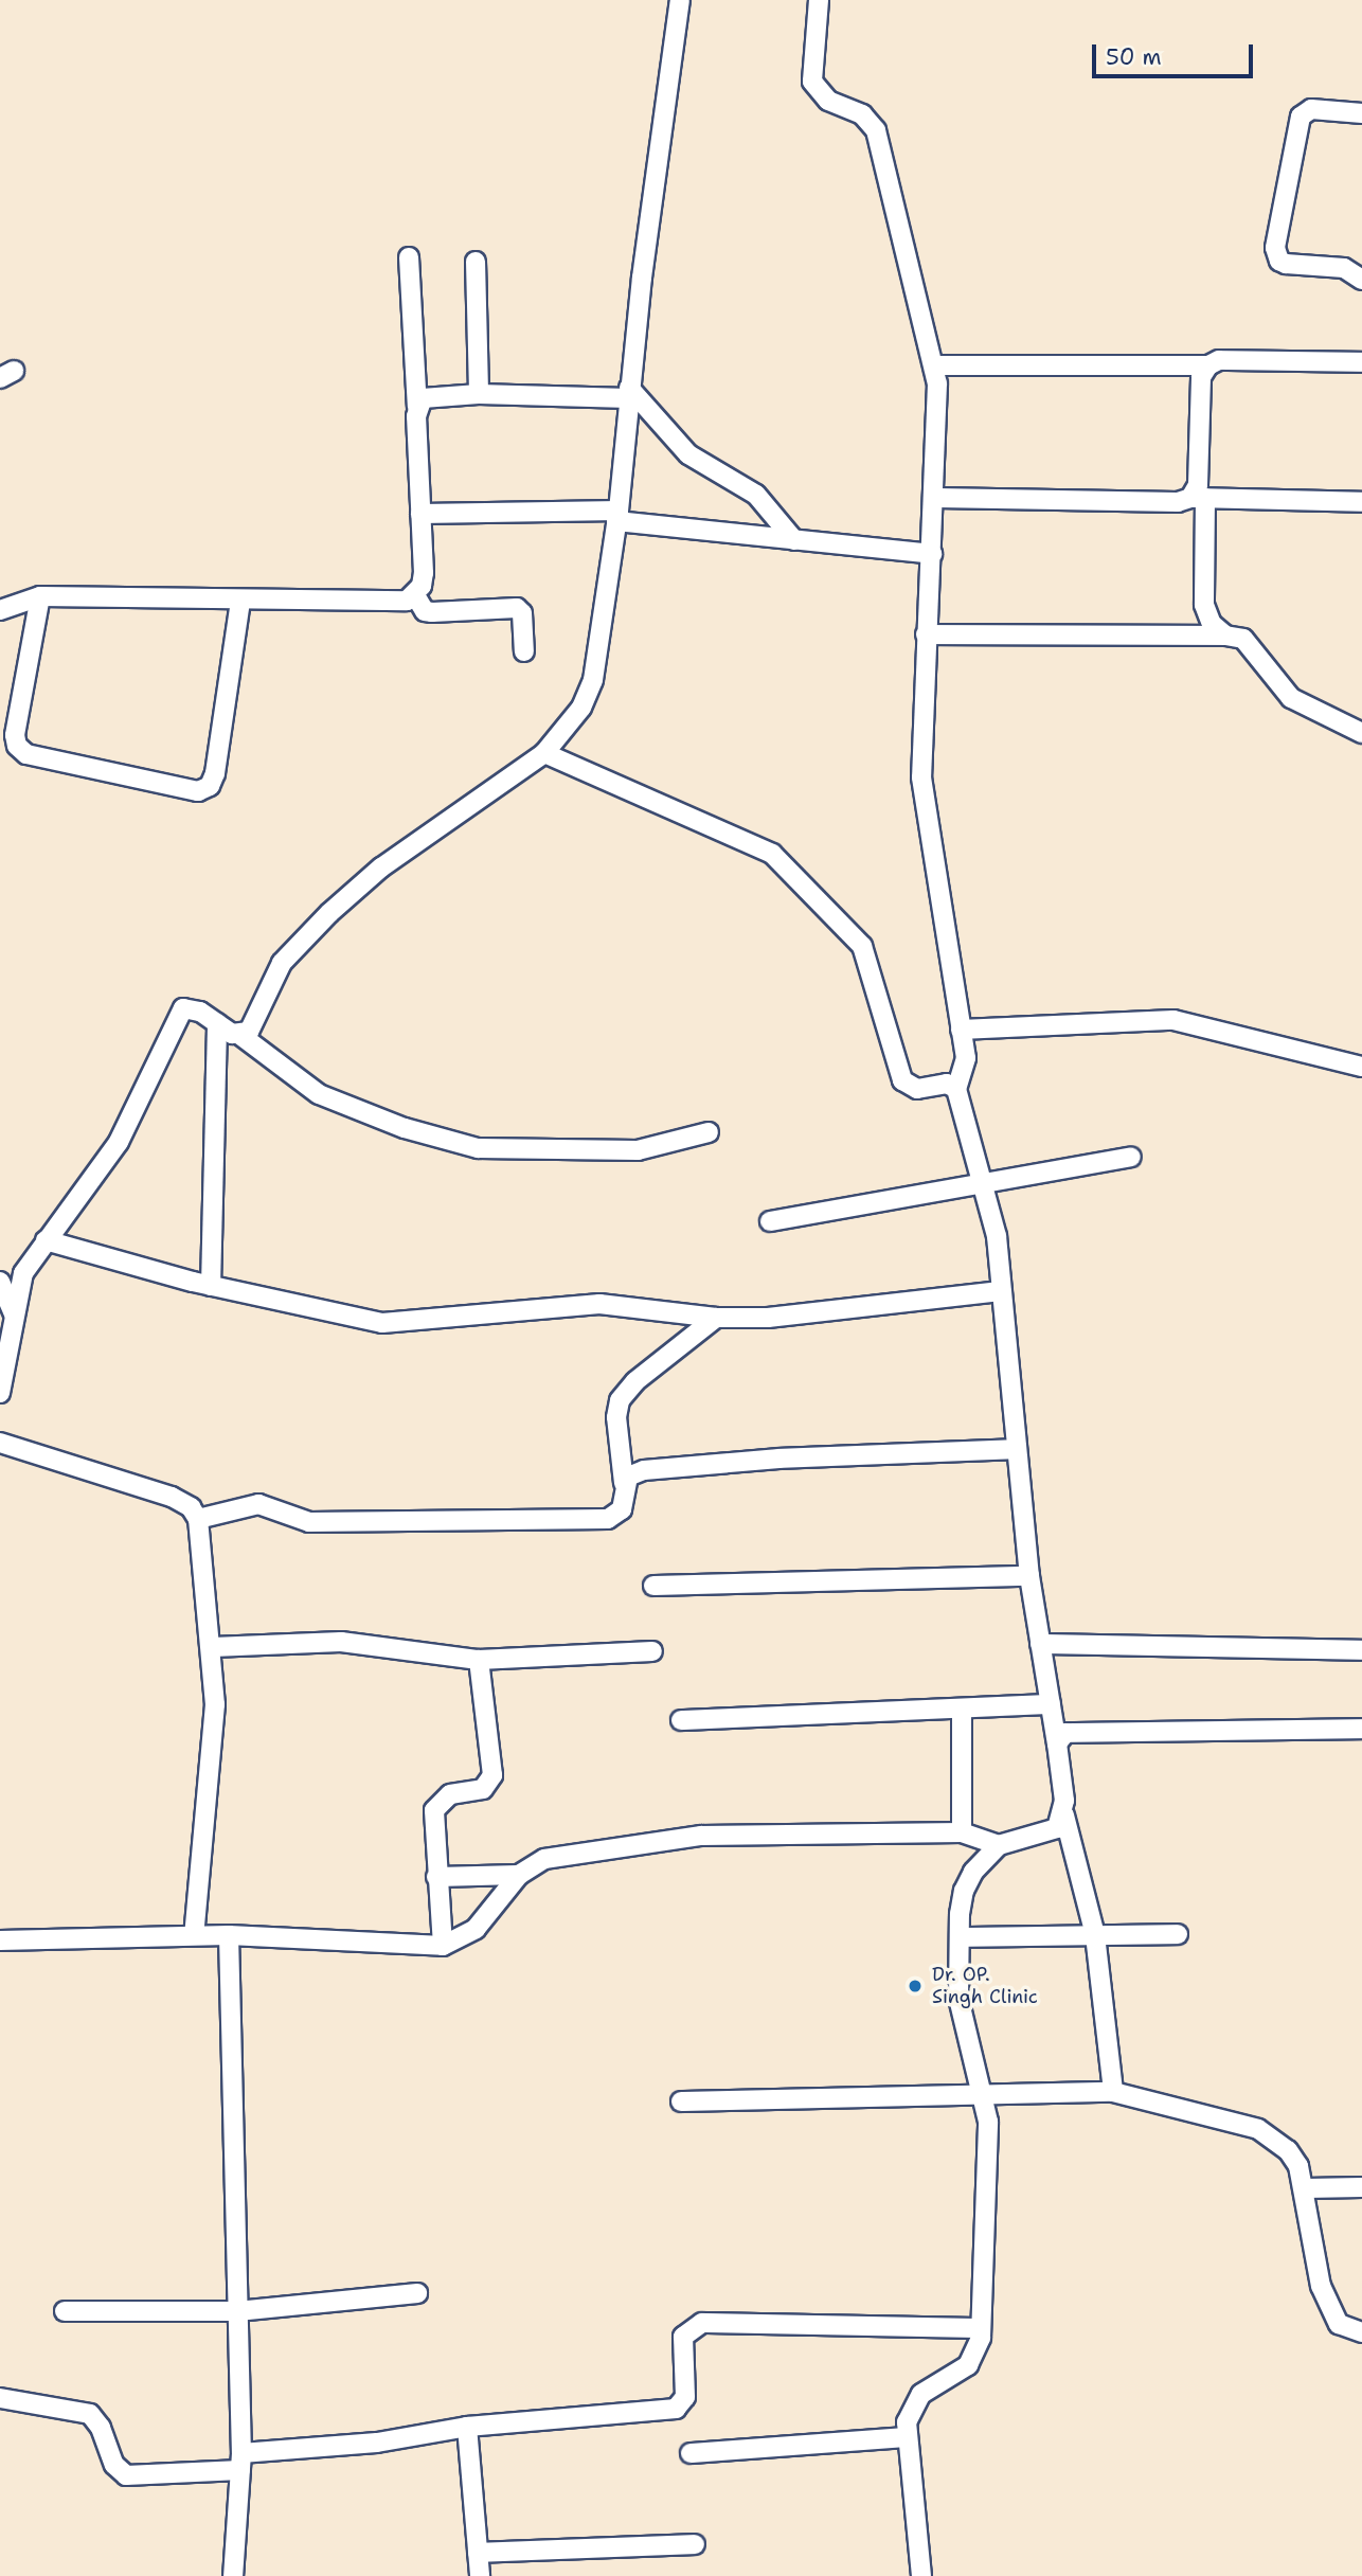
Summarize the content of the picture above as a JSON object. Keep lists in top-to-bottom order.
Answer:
{
  "places": ["Dr. OP. Singh Clinic"],
  "scale_bar": "50 m"
}
